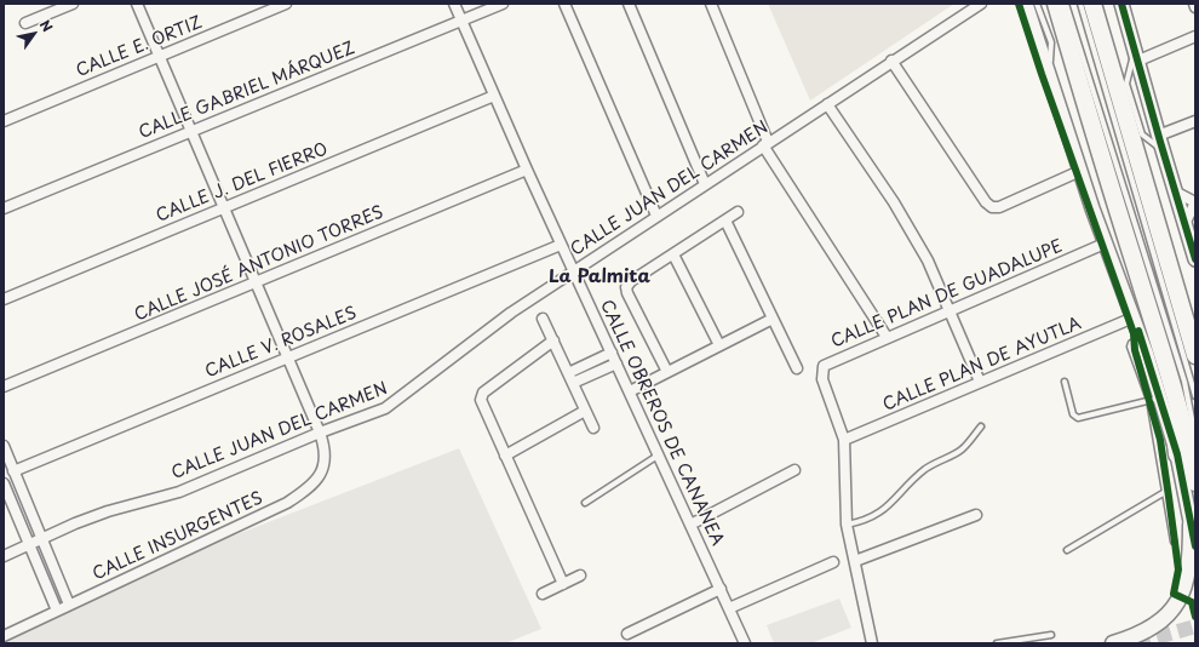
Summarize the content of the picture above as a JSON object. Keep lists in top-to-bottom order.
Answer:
{
  "streets": {
    "street": [
      "CALLE E. ORTIZ",
      "CALLE GABRIEL MÁRQUEZ",
      "CALLE J. DEL FIERRO",
      "CALLE JUAN DEL CARMEN",
      "CALLE JOSÉ ANTONIO TORRES",
      "CALLE PLAN DE GUADALUPE",
      "CALLE V. ROSALES",
      "CALLE PLAN DE AYUTLA",
      "CALLE OBREROS DE CANANEA",
      "CALLE INSURGENTES"
    ]
  },
  "crossings": [
    ["CALLE E. ORTIZ", "CALLE INSURGENTES"],
    ["CALLE GABRIEL MÁRQUEZ", "CALLE OBREROS DE CANANEA"],
    ["CALLE GABRIEL MÁRQUEZ", "CALLE INSURGENTES"],
    ["CALLE J. DEL FIERRO", "CALLE OBREROS DE CANANEA"],
    ["CALLE J. DEL FIERRO", "CALLE INSURGENTES"],
    ["CALLE JUAN DEL CARMEN", "CALLE OBREROS DE CANANEA"],
    ["CALLE JUAN DEL CARMEN", "CALLE INSURGENTES"],
    ["CALLE JOSÉ ANTONIO TORRES", "CALLE OBREROS DE CANANEA"],
    ["CALLE JOSÉ ANTONIO TORRES", "CALLE INSURGENTES"],
    ["CALLE PLAN DE GUADALUPE", "CALLE PLAN DE AYUTLA"],
    ["CALLE V. ROSALES", "CALLE OBREROS DE CANANEA"],
    ["CALLE V. ROSALES", "CALLE INSURGENTES"]
  ],
  "districts": ["La Palmita"],
  "north": "top right"
}
